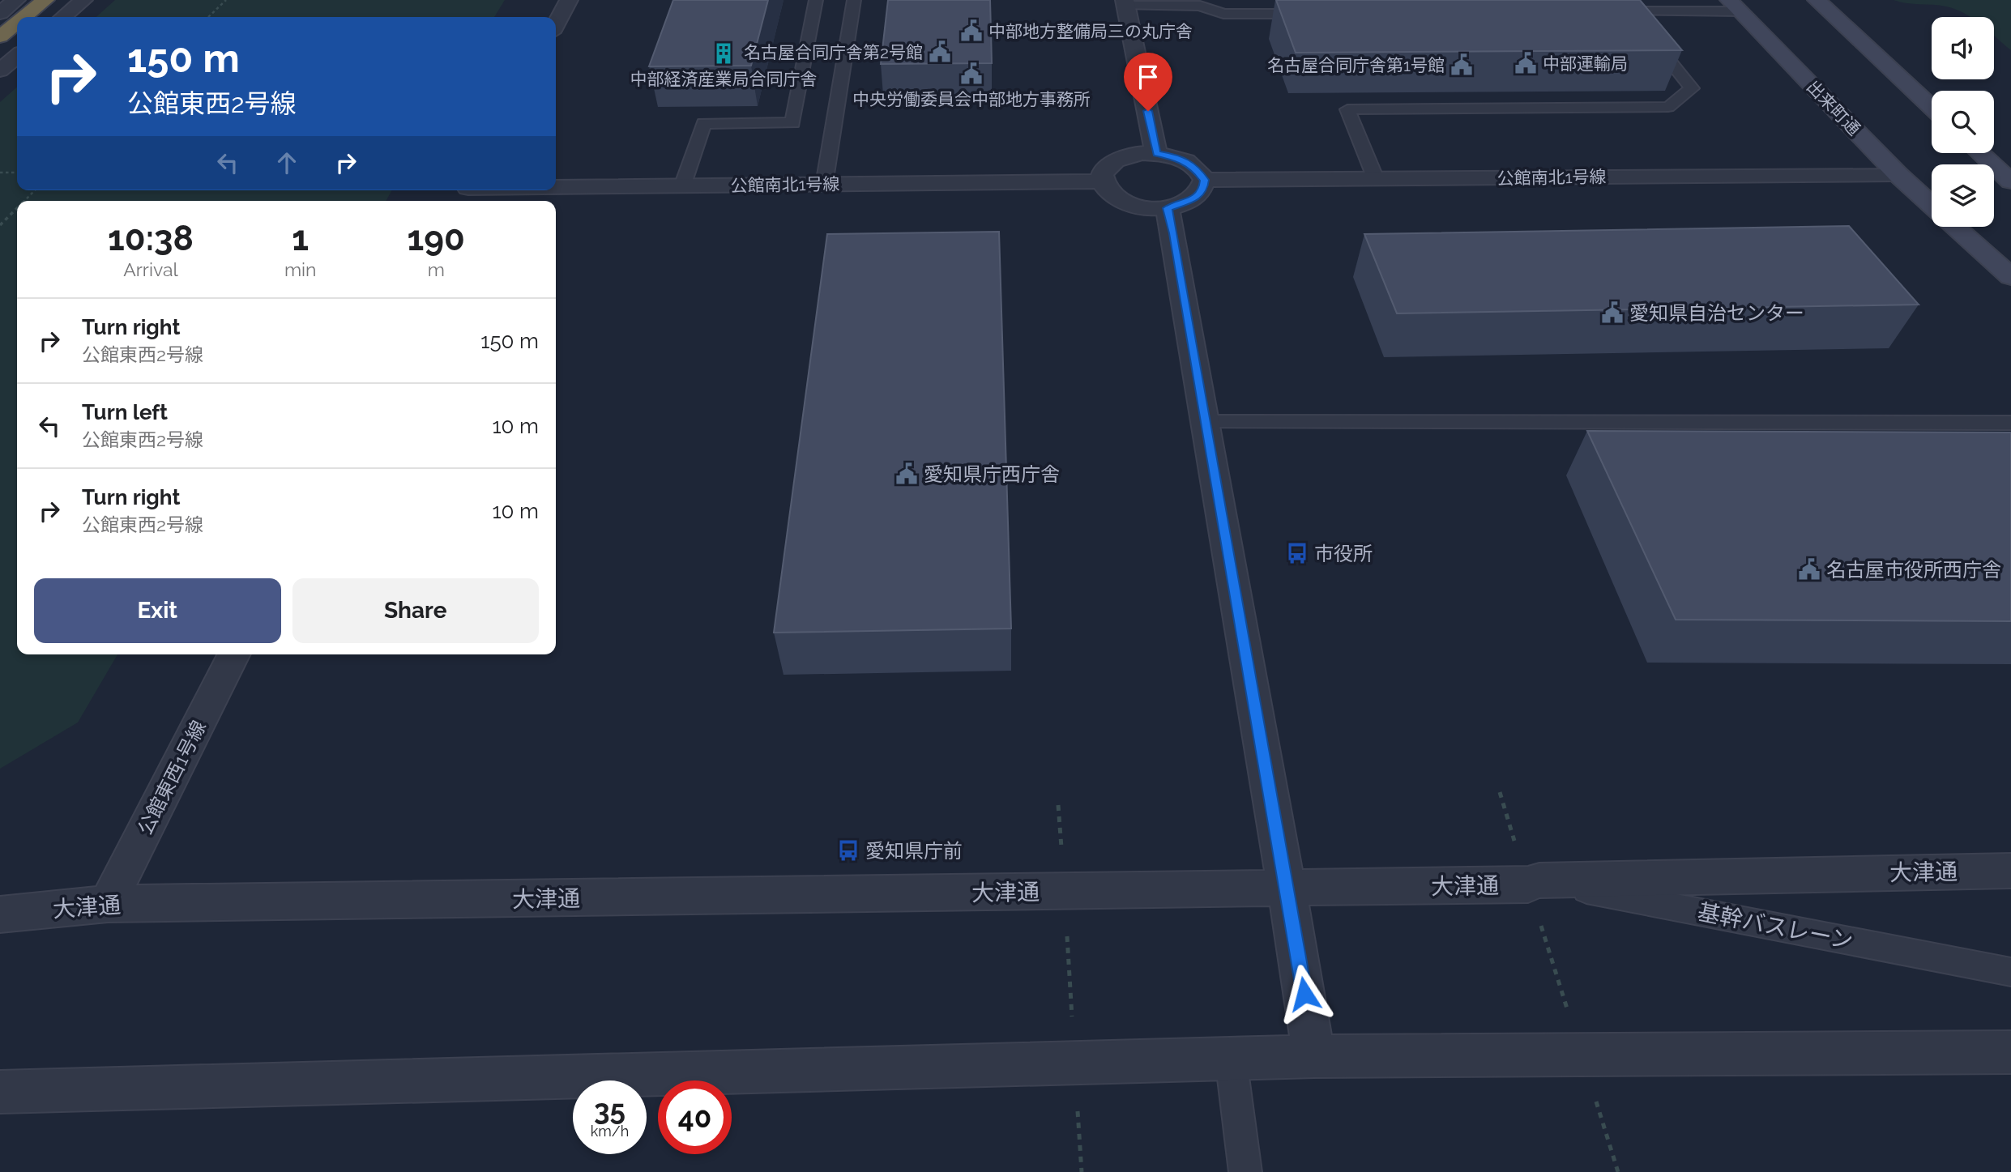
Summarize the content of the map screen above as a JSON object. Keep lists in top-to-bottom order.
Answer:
{
  "streets": {
    "main road": ["出来町通"],
    "street": ["公館南北1号線", "公館東西1号線", "大津通"],
    "lane": ["基幹バスレーン"]
  },
  "crossings": [
    ["出来町通", "公館南北1号線"],
    ["公館東西1号線", "大津通"],
    ["大津通", "基幹バスレーン"]
  ],
  "places": {
    "public building": [
      "中部地方整備局三の丸庁舎",
      "名古屋合同庁舎第2号館",
      "中部運輸局",
      "名古屋合同庁舎第1号館",
      "中央労働委員会中部地方事務所",
      "愛知県自治センター",
      "愛知県庁西庁舎",
      "名古屋市役所西庁舎"
    ],
    "building": ["中部経済産業局合同庁舎"],
    "bus stop": ["市役所", "愛知県庁前"]
  },
  "page": {
    "turn": ["150 m", "公館東西2号線"],
    "eta": [
      "10:38",
      "Arrival",
      "1",
      "min",
      "190",
      "m"
    ],
    "list": [
      {
        "name": "Turn right",
        "note": "公館東西2号線",
        "value": "150 m"
      },
      {
        "name": "Turn left",
        "note": "公館東西2号線",
        "value": "10 m"
      },
      {
        "name": "Turn right",
        "note": "公館東西2号線",
        "value": "10 m"
      }
    ],
    "buttons": ["Exit", "Share"],
    "speed": "35 km/h",
    "limit": "40"
  }
}
